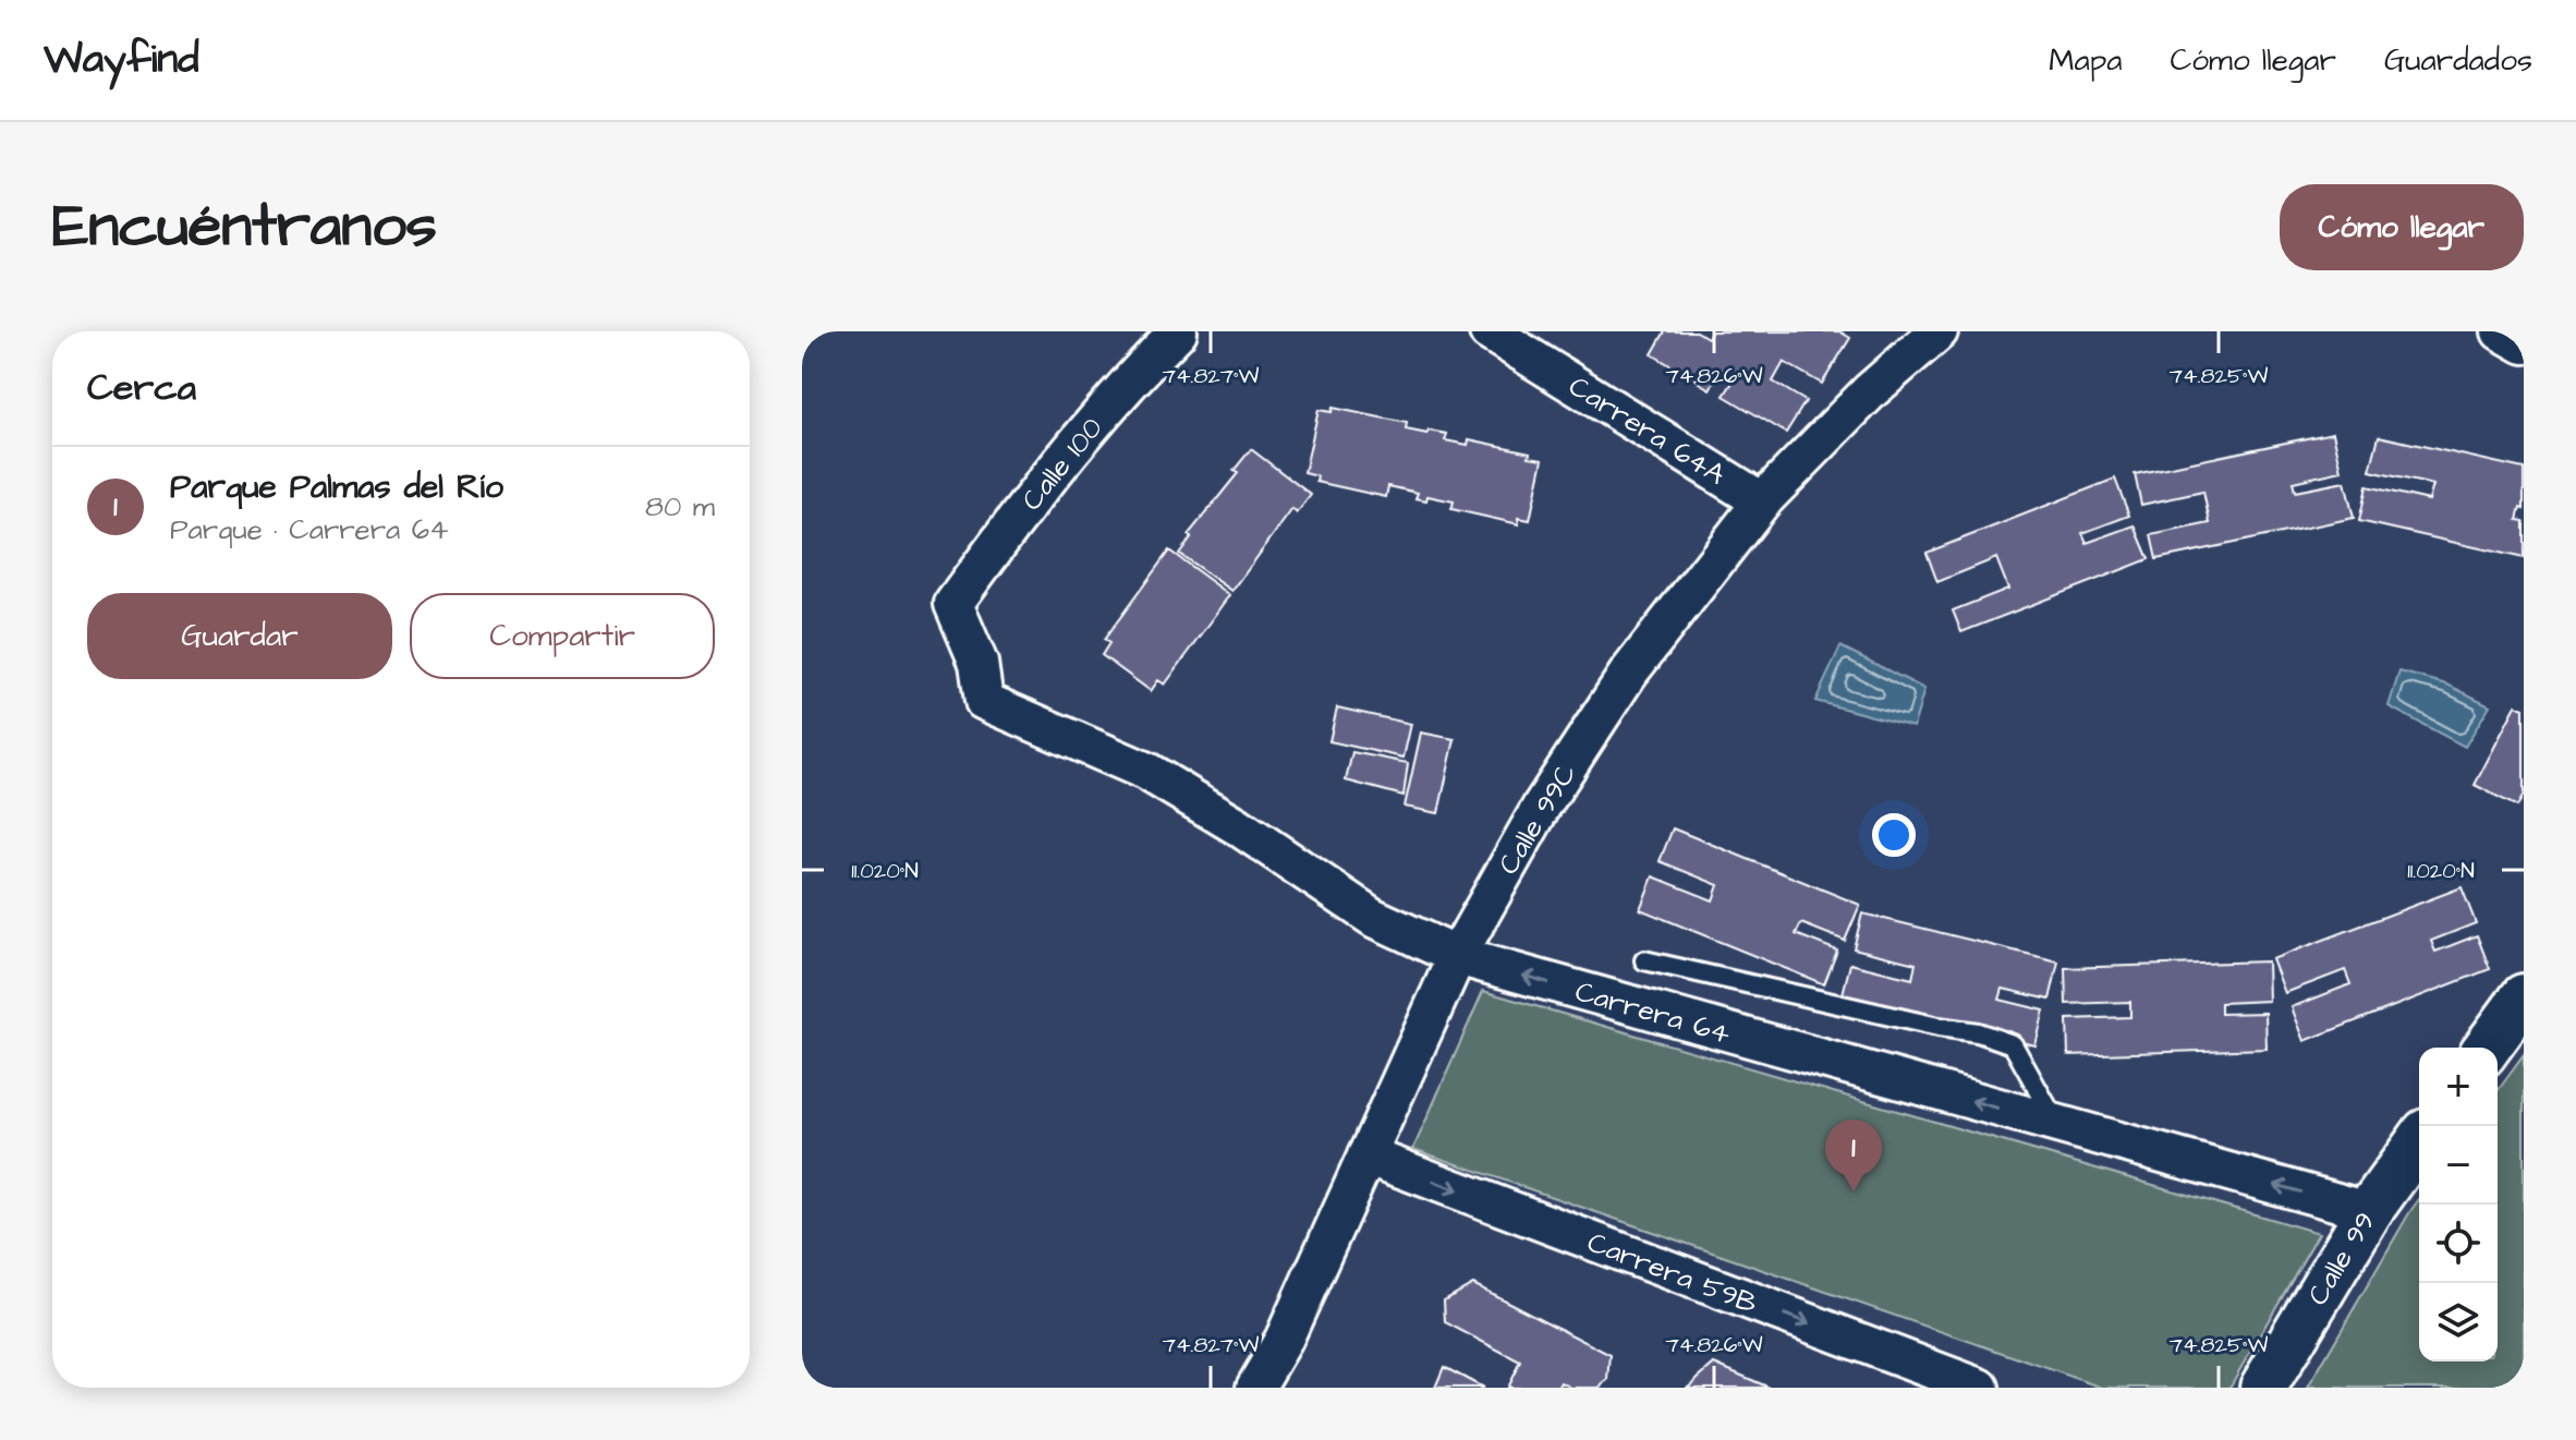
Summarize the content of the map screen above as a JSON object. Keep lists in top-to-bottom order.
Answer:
{
  "streets": {
    "street": [
      "Carrera 64A",
      "Calle 100",
      "Calle 99C",
      "Carrera 64",
      "Calle 99",
      "Carrera 59B"
    ]
  },
  "crossings": [
    ["Carrera 64A", "Calle 99C"],
    ["Calle 100", "Carrera 64"],
    ["Calle 99C", "Carrera 64"],
    ["Calle 99C", "Carrera 59B"],
    ["Carrera 64", "Calle 99"]
  ],
  "one_way": ["Carrera 64", "Carrera 59B"],
  "page": {
    "header": "Wayfind",
    "nav": ["Mapa", "Cómo llegar", "Guardados"],
    "title": "Encuéntranos",
    "buttons": [
      "Cómo llegar",
      ["Guardar", "Compartir"]
    ],
    "heading": "Cerca",
    "list": [
      {
        "mark": "1",
        "name": "Parque Palmas del Río",
        "note": "Parque · Carrera 64",
        "value": "80 m"
      }
    ],
    "map_buttons": ["+", "−"],
    "pins": "1"
  },
  "coordinates": [
    "74.827°W",
    "74.826°W",
    "74.825°W",
    "11.020°N"
  ]
}
